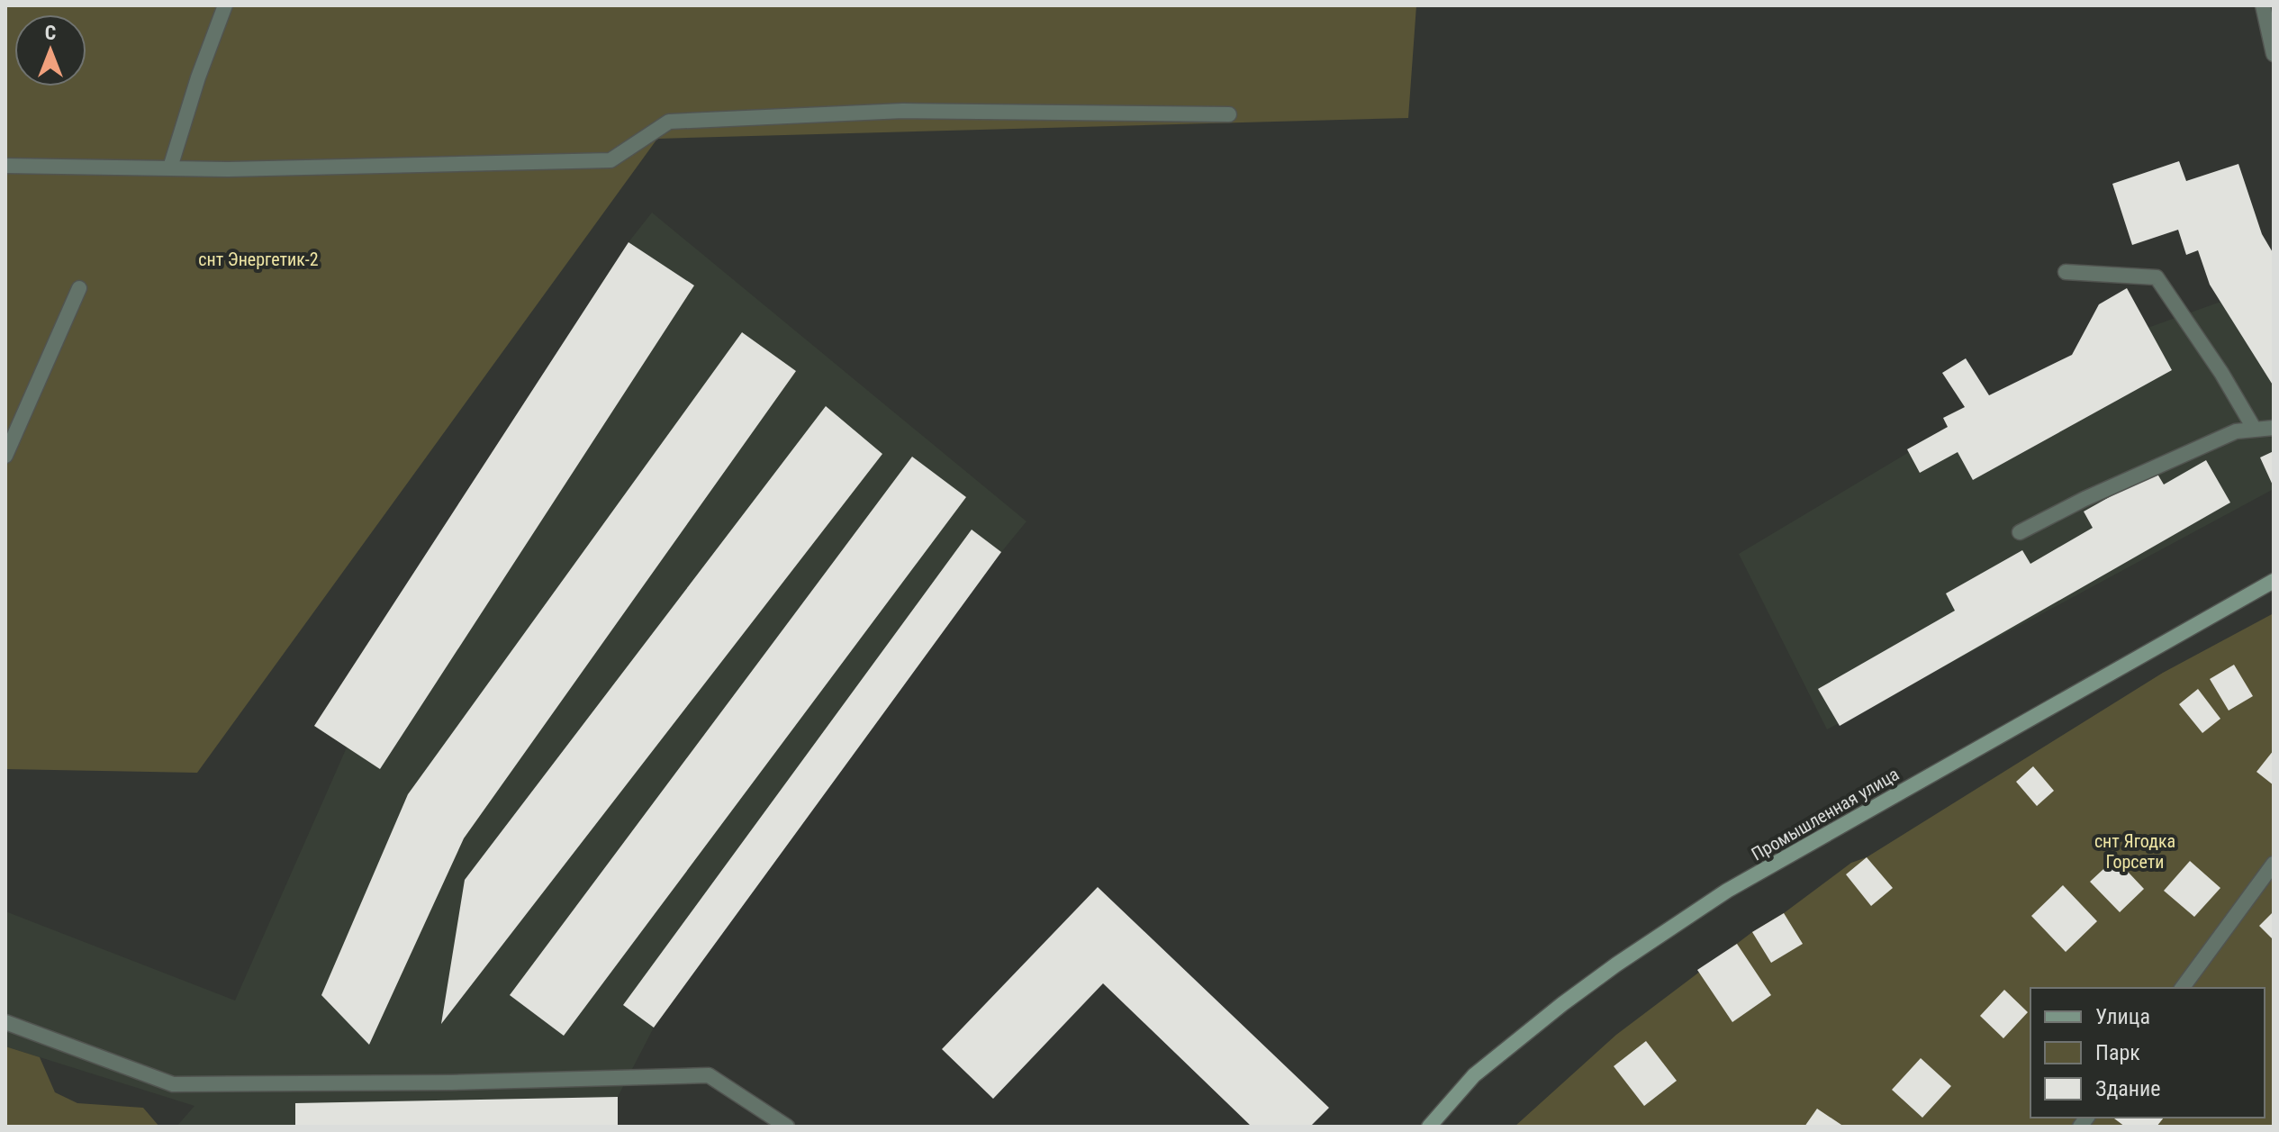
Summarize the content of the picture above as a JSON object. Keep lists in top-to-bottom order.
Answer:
{
  "streets": {
    "main road": ["Промышленная улица"]
  },
  "parks": ["снт Энергетик-2", "снт Ягодка Горсети"],
  "legend": ["Улица", "Парк", "Здание"],
  "north": "top"
}
